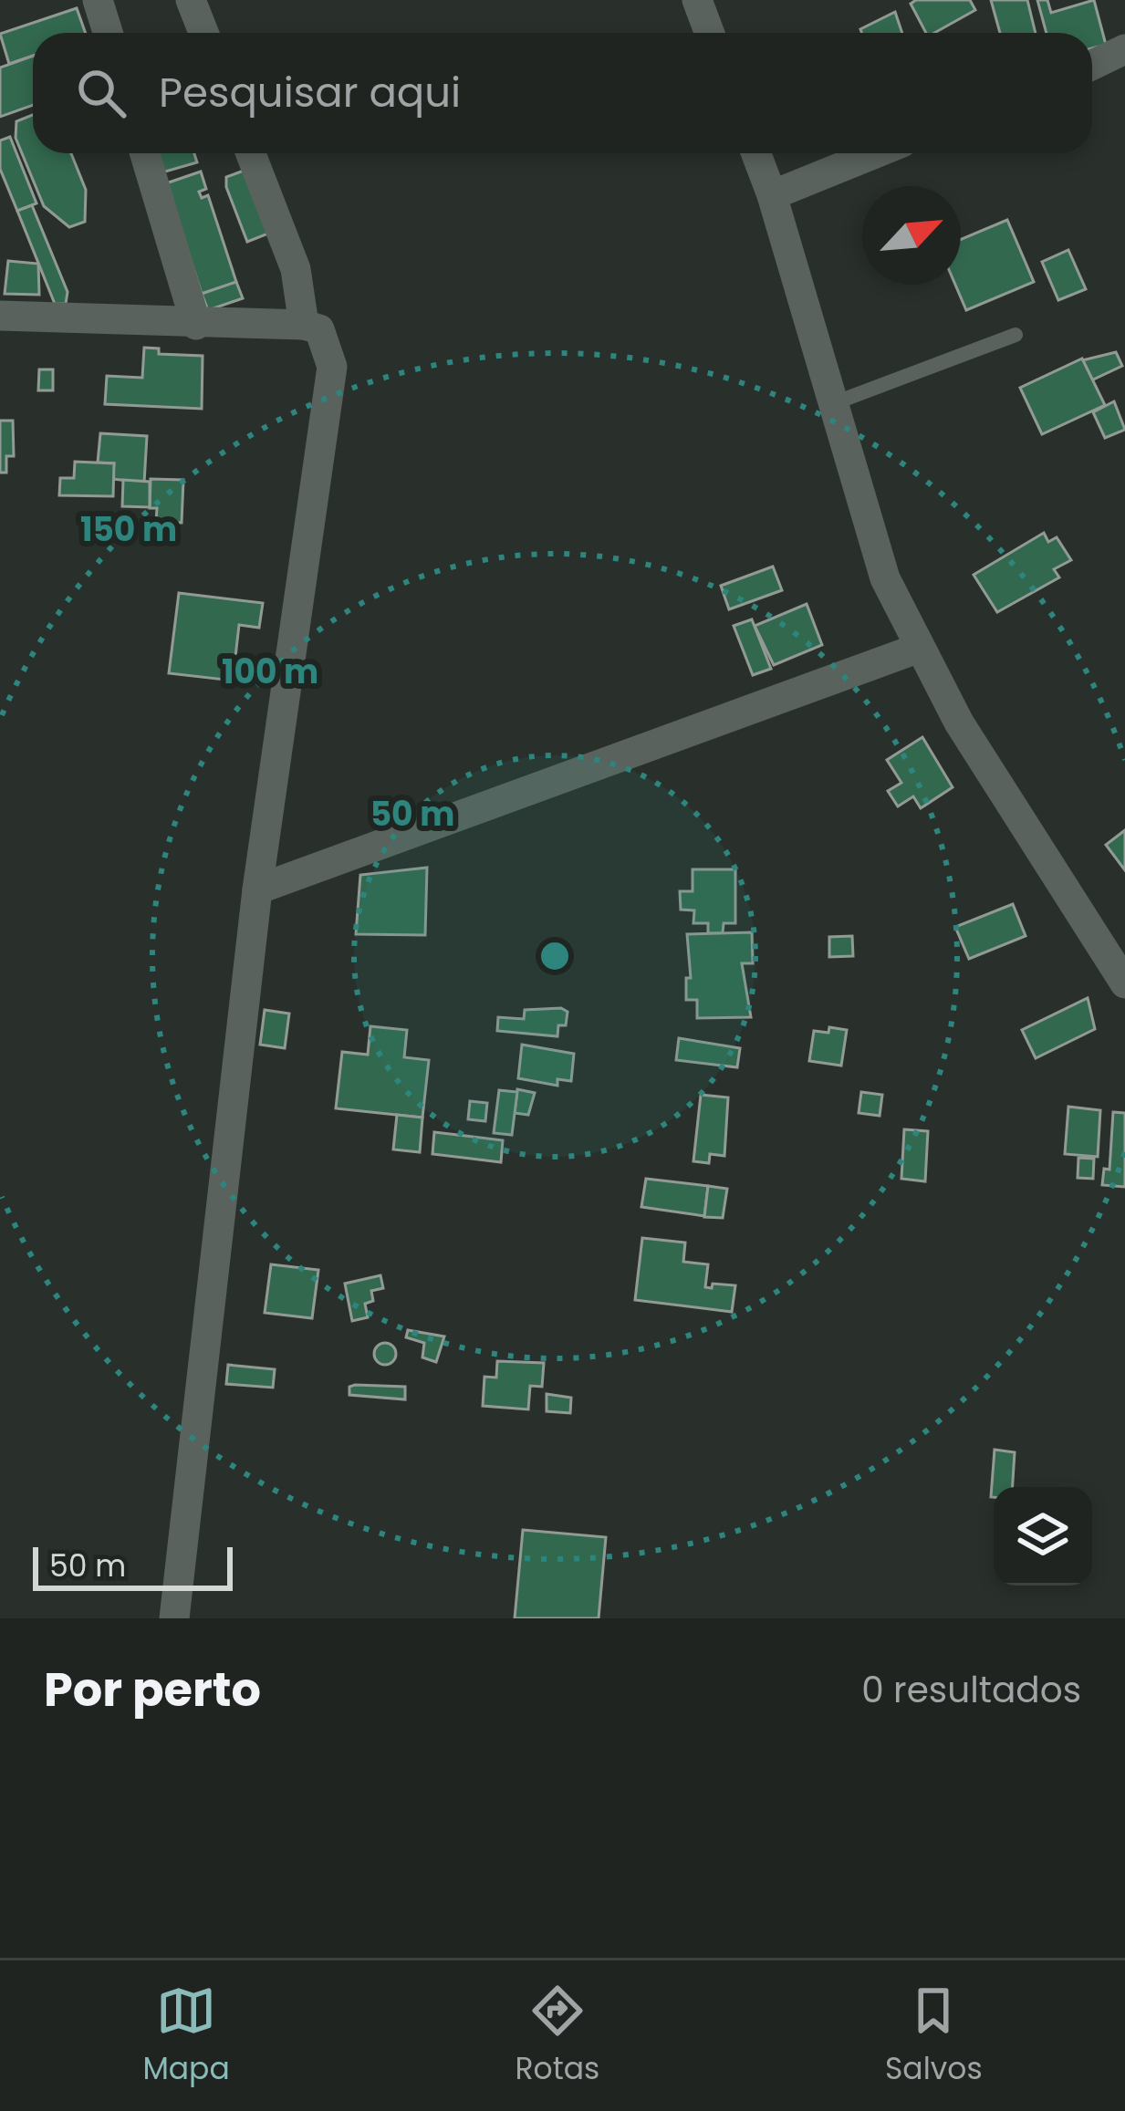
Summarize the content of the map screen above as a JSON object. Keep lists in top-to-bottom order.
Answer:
{
  "scale_bar": "50 m",
  "north": "top right",
  "page": {
    "search": "Pesquisar aqui",
    "scale": "50 m",
    "heading": ["Por perto", "0 resultados"],
    "nav": ["Mapa", "Rotas", "Salvos"]
  },
  "rings": ["150 m", "100 m", "50 m"]
}
